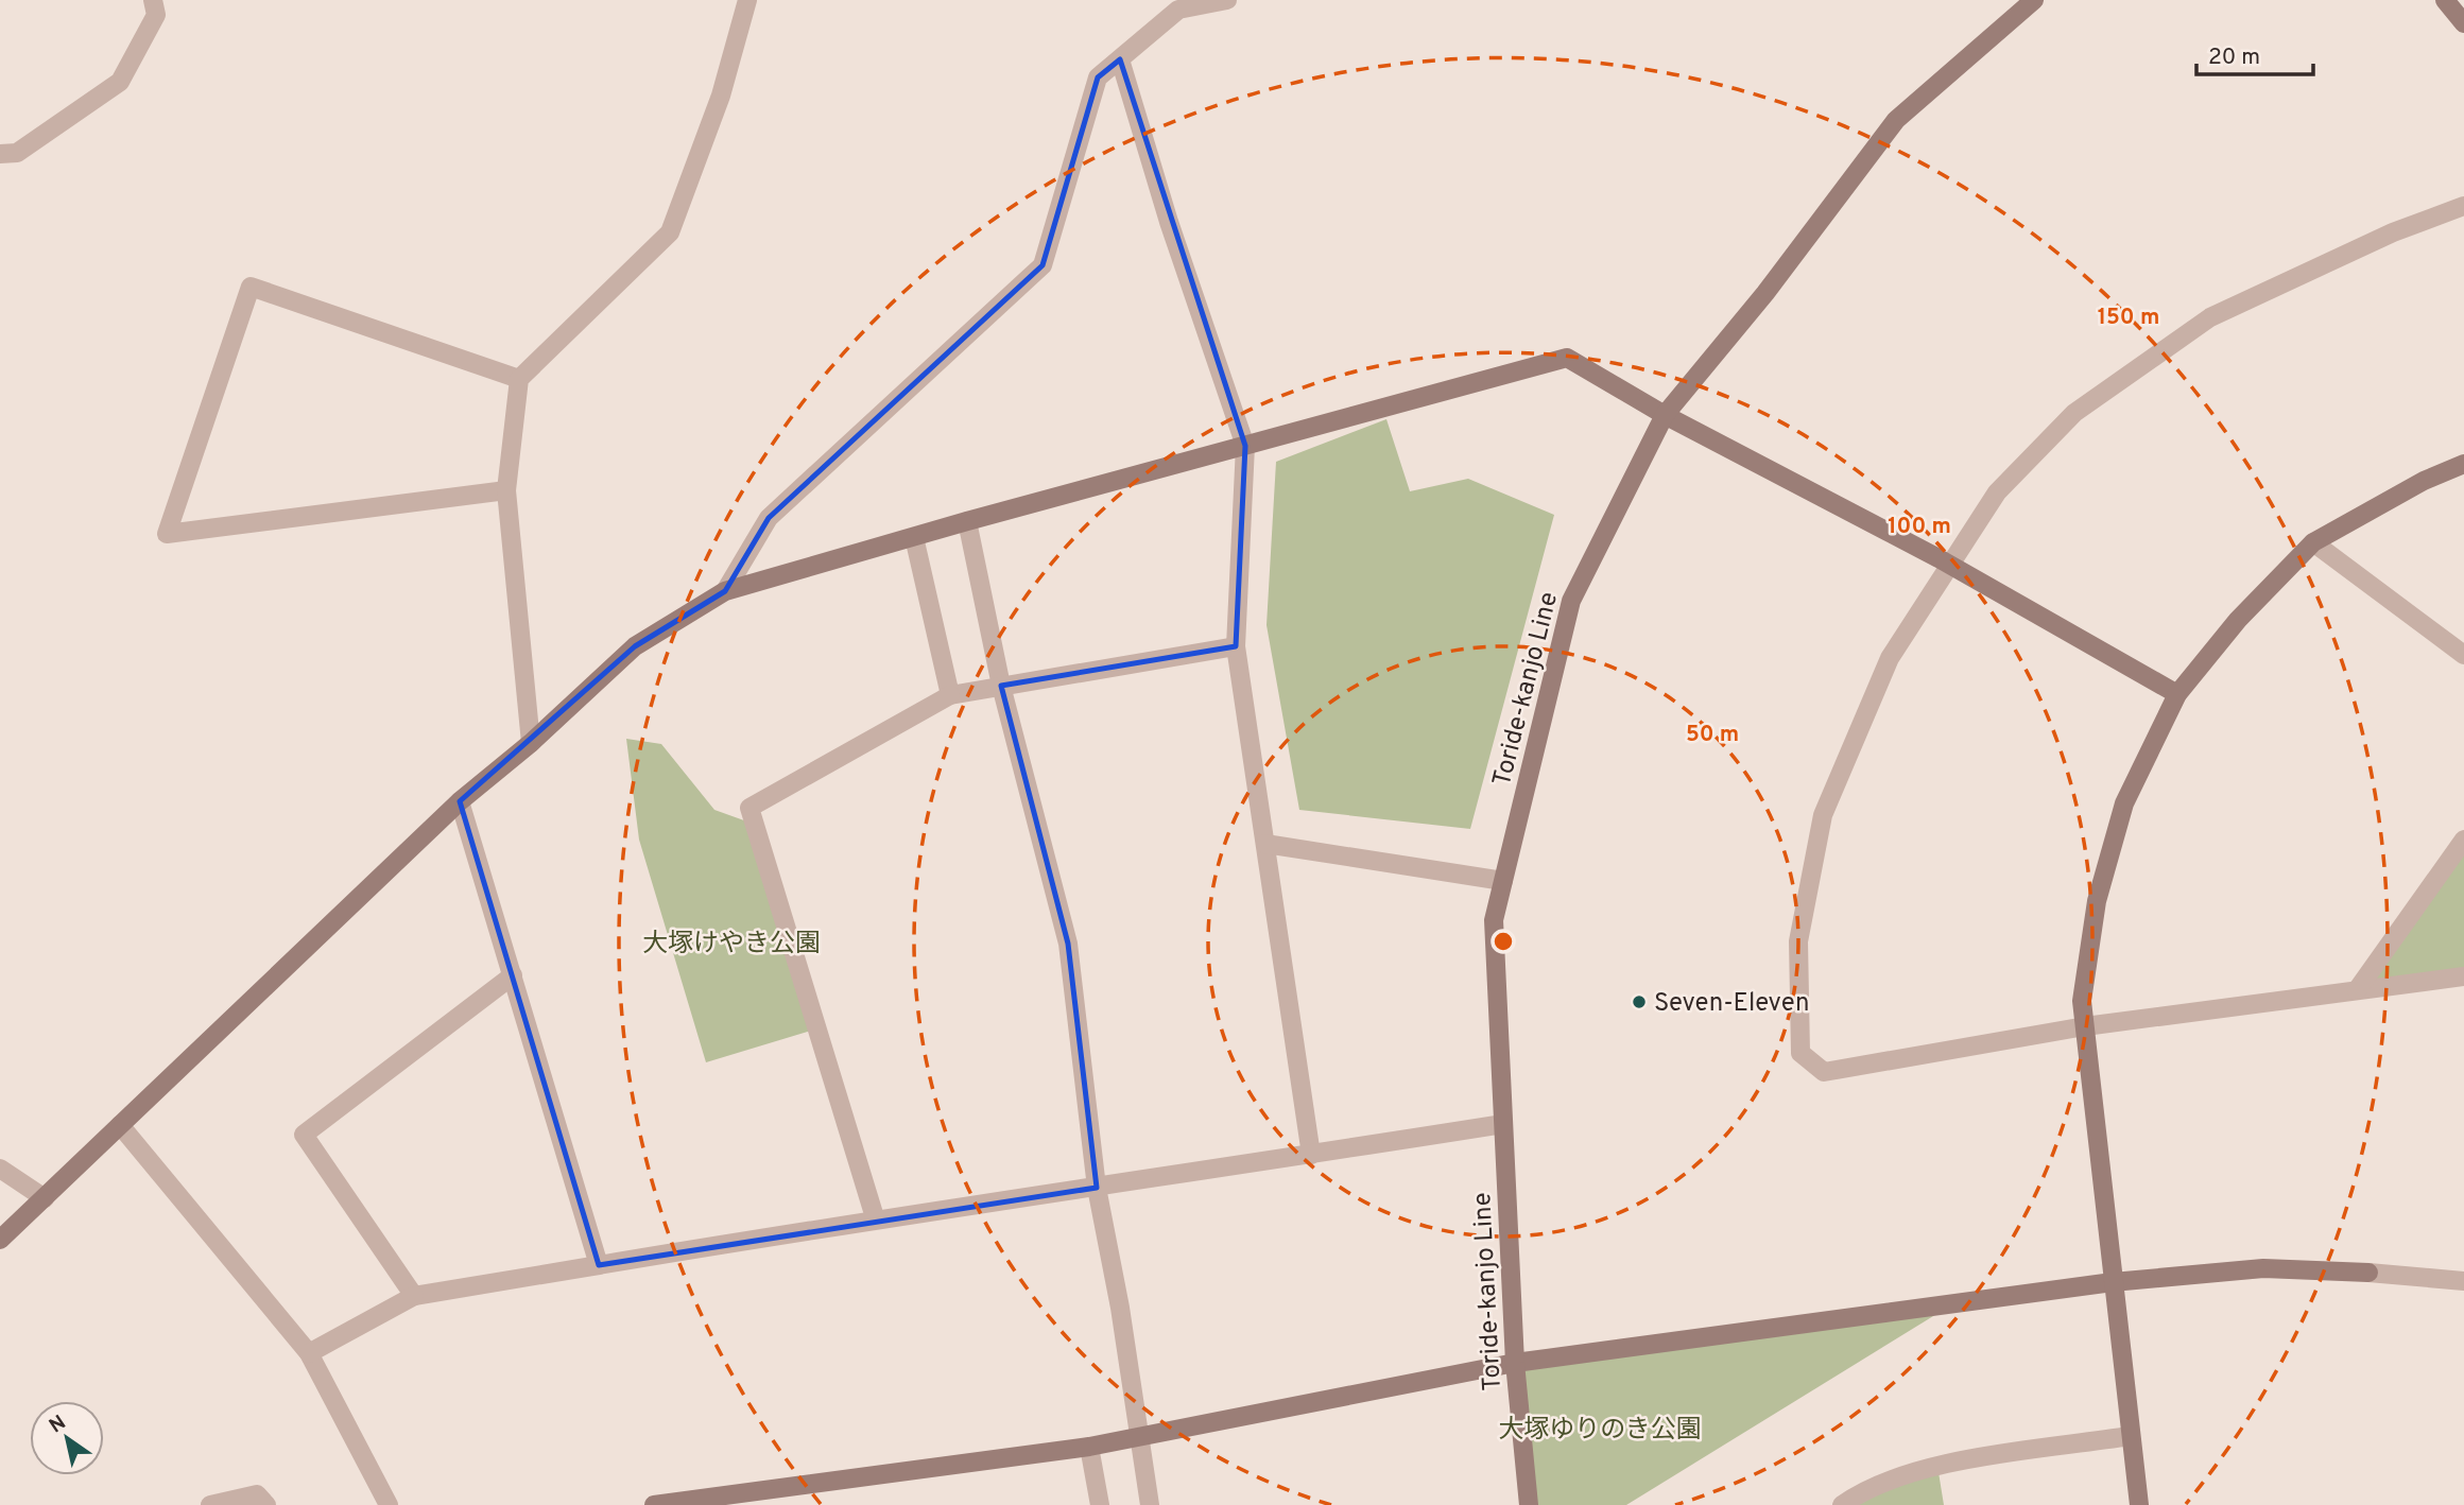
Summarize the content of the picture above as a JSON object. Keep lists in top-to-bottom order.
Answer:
{
  "streets": {
    "street": ["Toride-kanjo Line"]
  },
  "parks": ["大塚けやき公園", "大塚ゆりのき公園"],
  "places": ["Seven-Eleven"],
  "scale_bar": "20 m",
  "north": "top left",
  "rings": ["150 m", "100 m", "50 m"]
}
